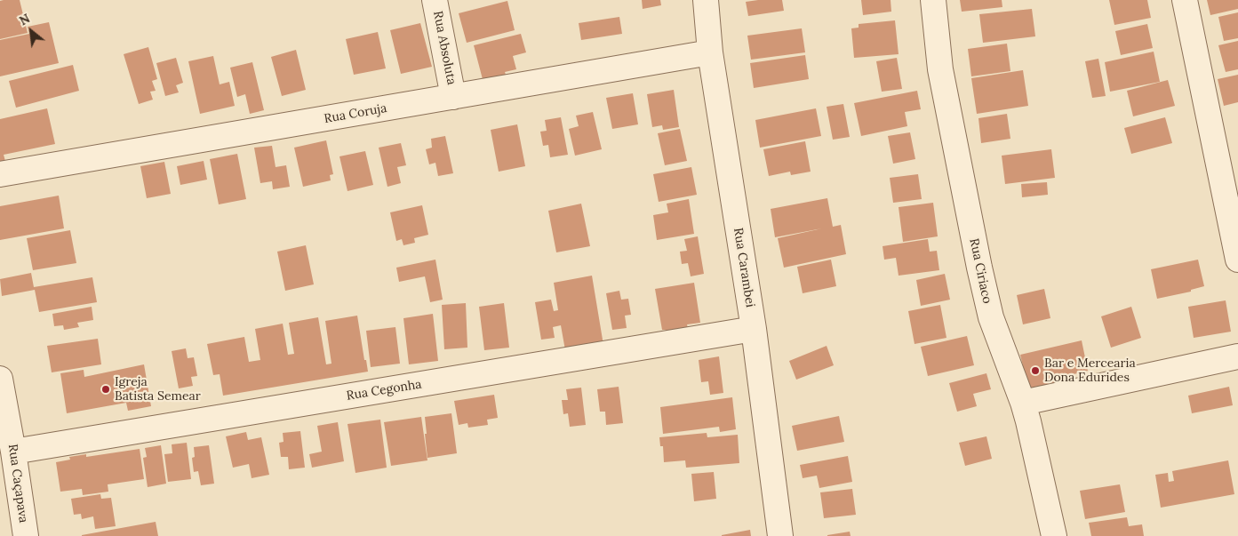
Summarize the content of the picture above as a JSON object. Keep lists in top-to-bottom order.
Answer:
{
  "streets": {
    "street": [
      "Rua Absoluta",
      "Rua Coruja",
      "Rua Carambei",
      "Rua Ciriaco",
      "Rua Cegonha",
      "Rua Caçapava"
    ]
  },
  "crossings": [
    ["Rua Absoluta", "Rua Coruja"],
    ["Rua Coruja", "Rua Carambei"],
    ["Rua Carambei", "Rua Cegonha"],
    ["Rua Cegonha", "Rua Caçapava"]
  ],
  "places": ["Bar e Mercearia Dona Edurides", "Igreja Batista Semear"],
  "north": "top left"
}
